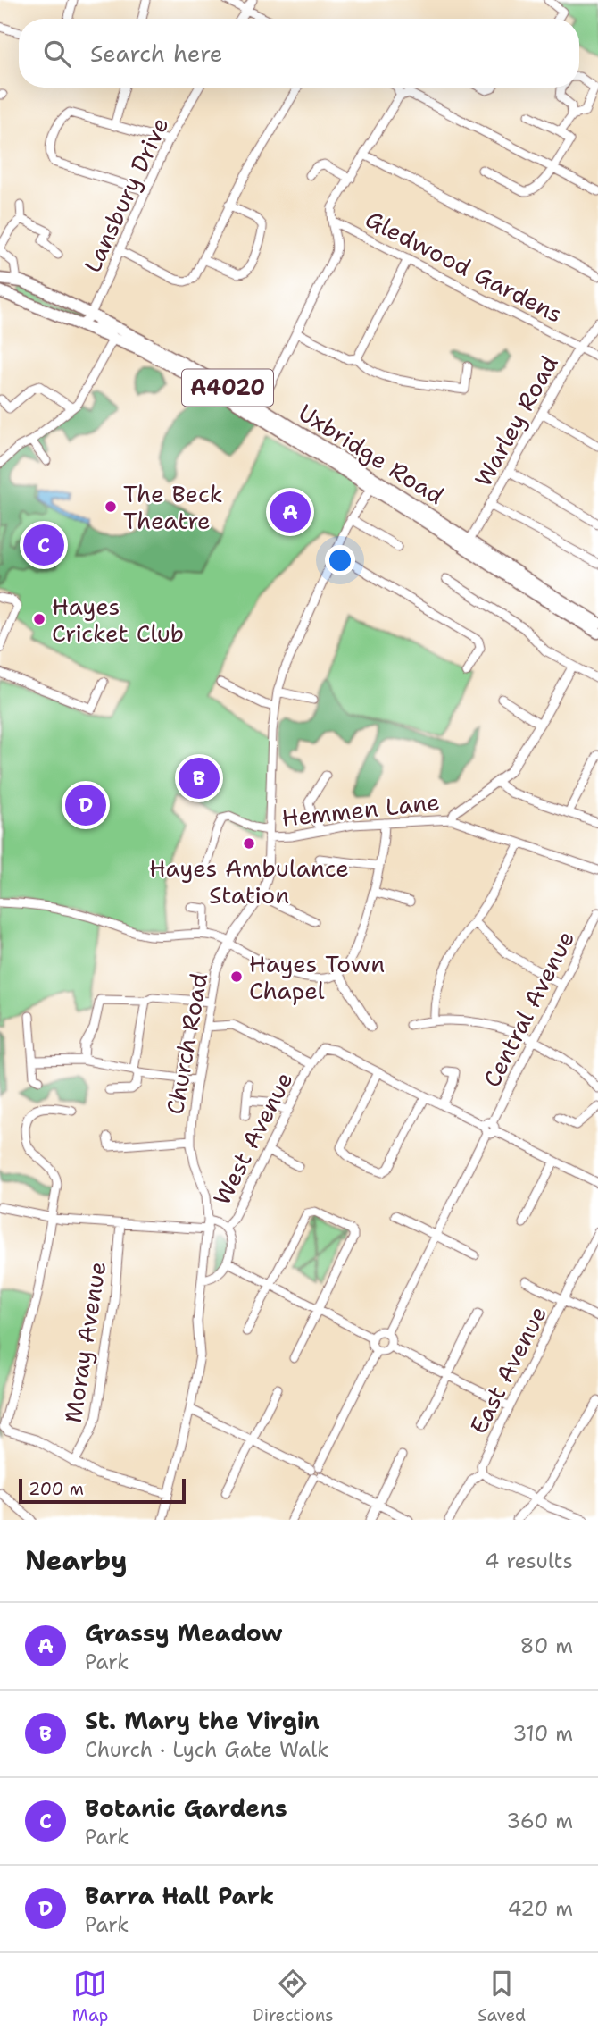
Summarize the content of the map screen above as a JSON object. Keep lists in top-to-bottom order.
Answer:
{
  "streets": {
    "main road": ["A4020", "Uxbridge Road"],
    "street": [
      "Lansbury Drive",
      "Gledwood Gardens",
      "Warley Road",
      "Hemmen Lane",
      "Central Avenue",
      "Church Road",
      "West Avenue",
      "Moray Avenue",
      "East Avenue"
    ]
  },
  "crossings": [
    ["Lansbury Drive", "Uxbridge Road"],
    ["Gledwood Gardens", "Warley Road"],
    ["Warley Road", "Uxbridge Road"],
    ["Uxbridge Road", "Church Road"],
    ["Hemmen Lane", "Church Road"]
  ],
  "places": [
    "The Beck Theatre",
    "Hayes Cricket Club",
    "Hayes Ambulance Station",
    "Hayes Town Chapel"
  ],
  "scale_bar": "200 m",
  "page": {
    "search": "Search here",
    "pins": [
      "A",
      "C",
      "B",
      "D"
    ],
    "scale": "200 m",
    "heading": ["Nearby", "4 results"],
    "list": [
      {
        "mark": "A",
        "name": "Grassy Meadow",
        "note": "Park",
        "value": "80 m"
      },
      {
        "mark": "B",
        "name": "St. Mary the Virgin",
        "note": "Church · Lych Gate Walk",
        "value": "310 m"
      },
      {
        "mark": "C",
        "name": "Botanic Gardens",
        "note": "Park",
        "value": "360 m"
      },
      {
        "mark": "D",
        "name": "Barra Hall Park",
        "note": "Park",
        "value": "420 m"
      }
    ],
    "nav": ["Map", "Directions", "Saved"]
  }
}
